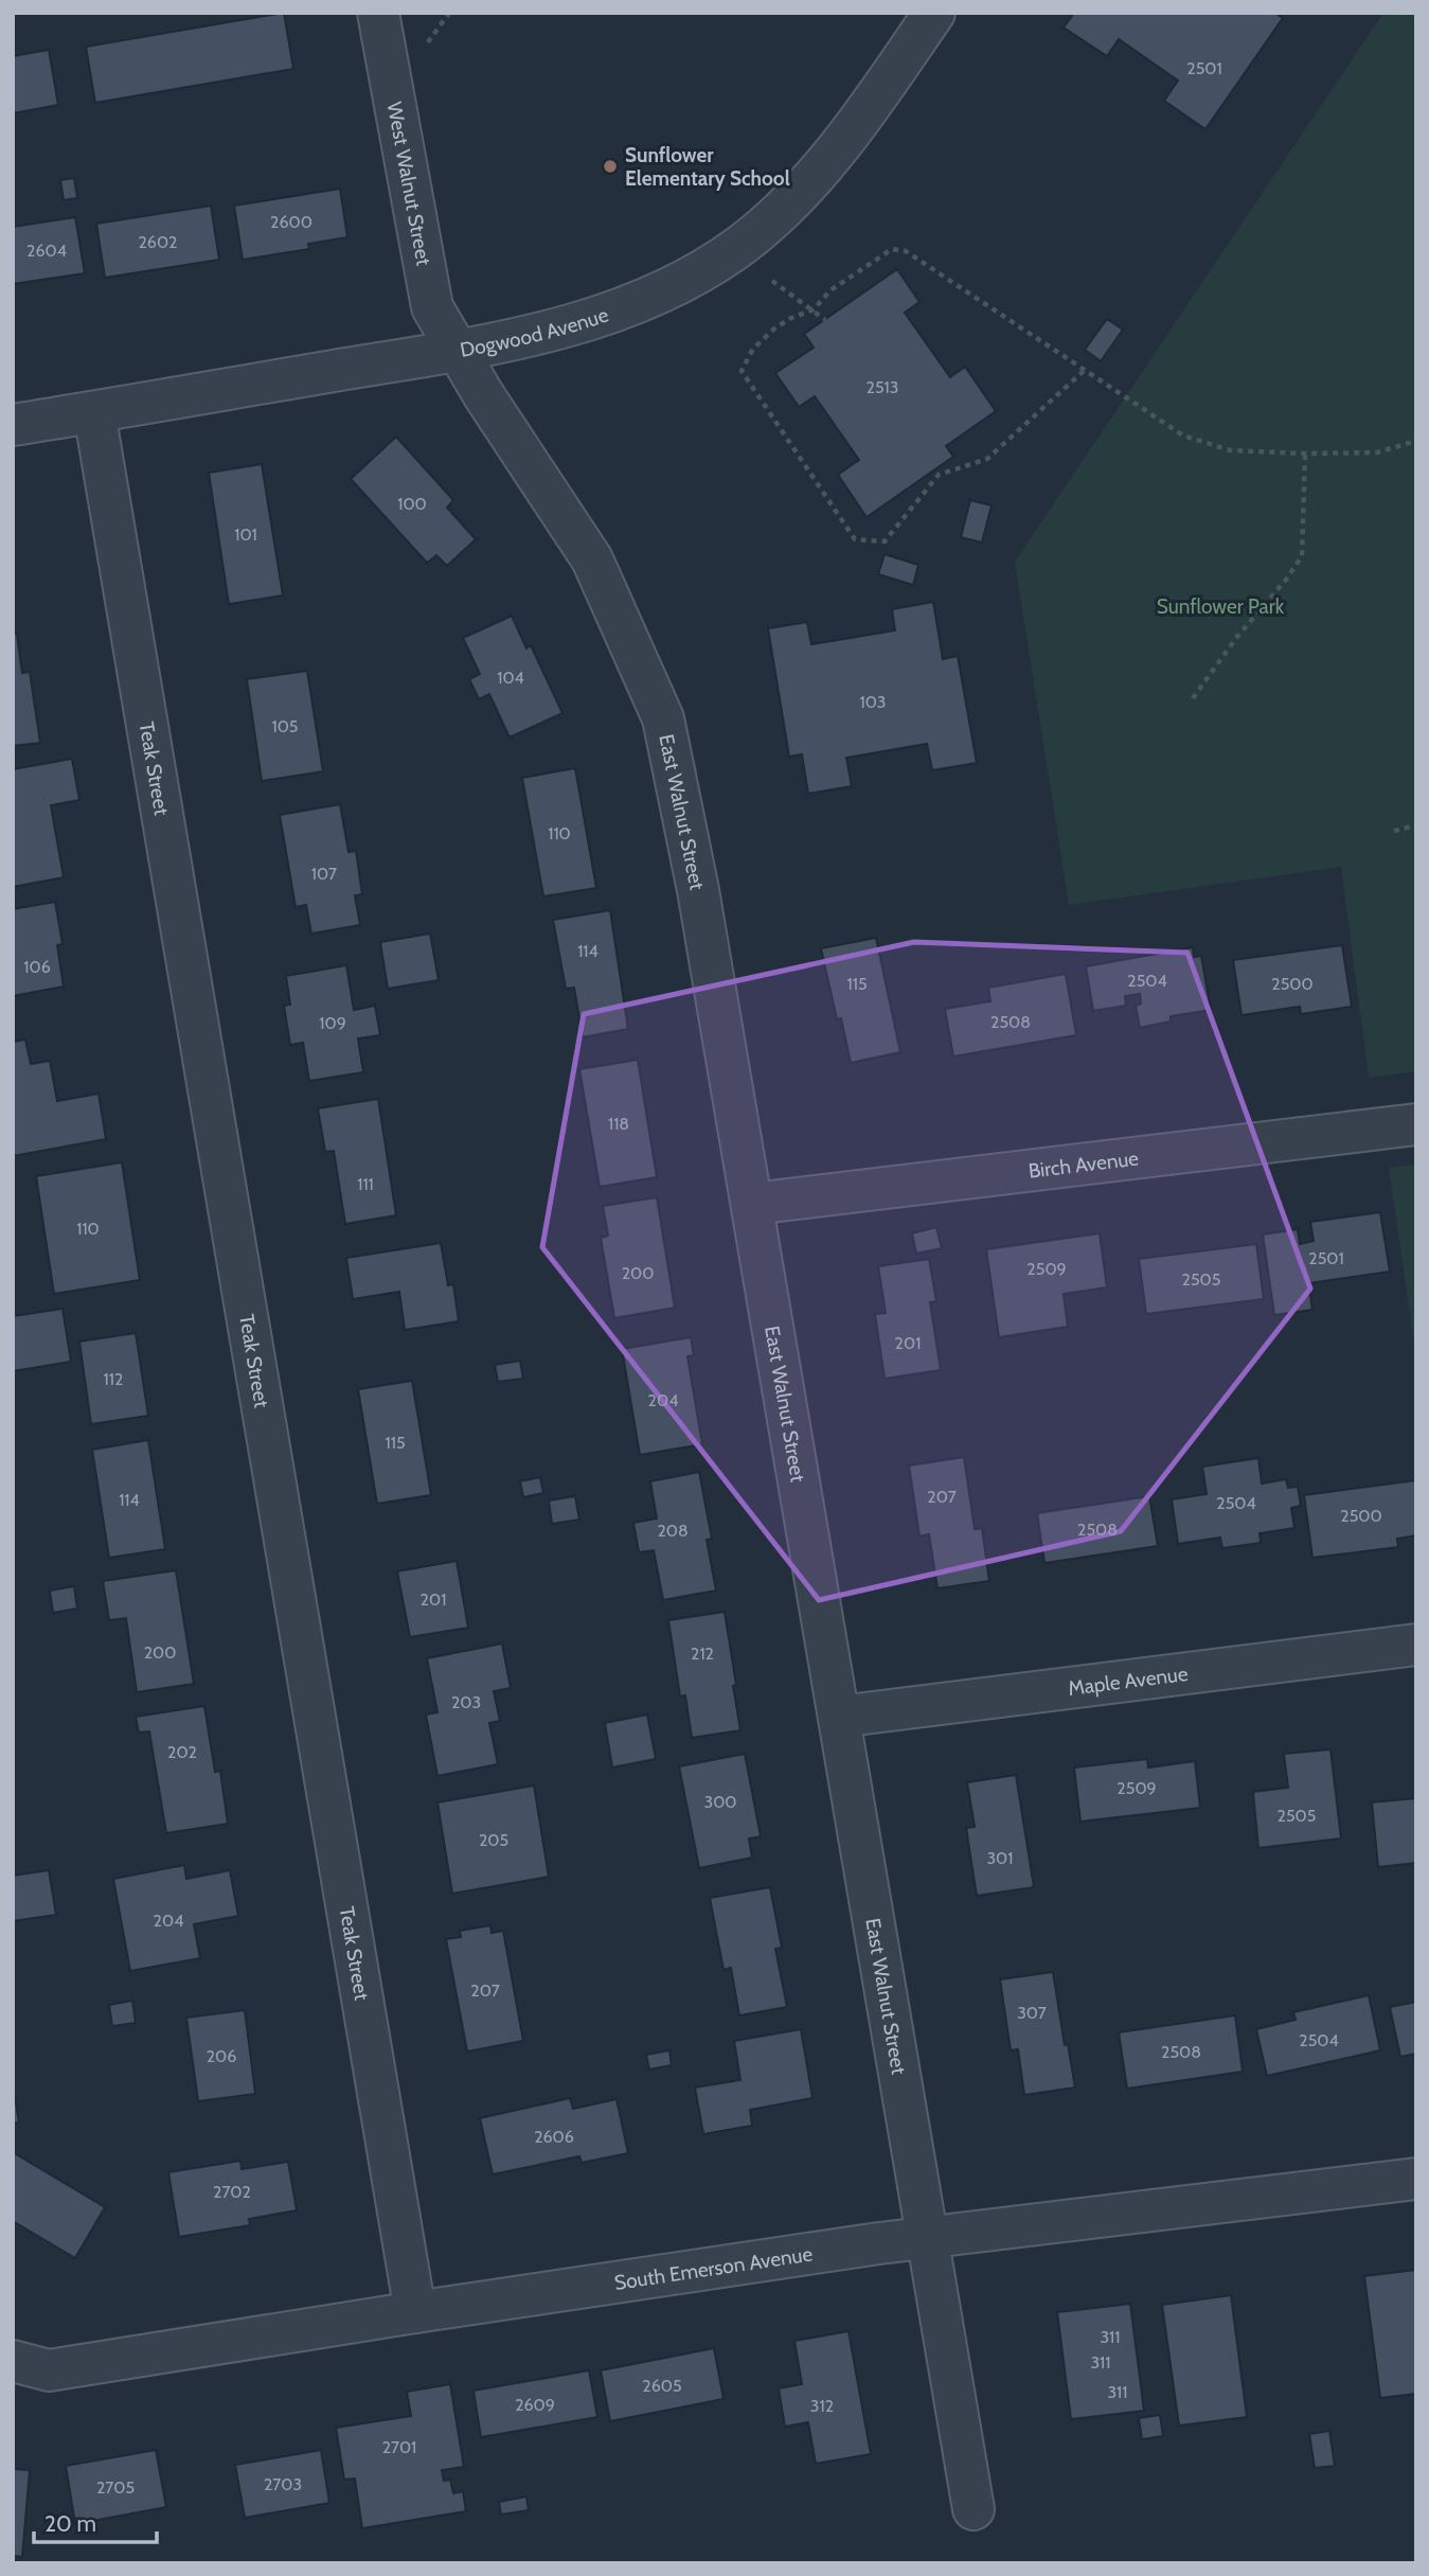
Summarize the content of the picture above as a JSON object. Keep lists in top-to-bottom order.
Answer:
{
  "streets": {
    "street": [
      "West Walnut Street",
      "Dogwood Avenue",
      "Teak Street",
      "East Walnut Street",
      "Birch Avenue",
      "Maple Avenue",
      "South Emerson Avenue"
    ]
  },
  "crossings": [
    ["West Walnut Street", "Dogwood Avenue"],
    ["West Walnut Street", "East Walnut Street"],
    ["Dogwood Avenue", "Teak Street"],
    ["Dogwood Avenue", "East Walnut Street"],
    ["Teak Street", "South Emerson Avenue"],
    ["East Walnut Street", "Birch Avenue"],
    ["East Walnut Street", "Maple Avenue"],
    ["East Walnut Street", "South Emerson Avenue"]
  ],
  "parks": ["Sunflower Park"],
  "places": ["Sunflower Elementary School"],
  "house_numbers": [
    "2501",
    "2600",
    "2602",
    "2604",
    "2513",
    "100",
    "101",
    "104",
    "103",
    "105",
    "110",
    "107",
    "114",
    "106",
    "2504",
    "115",
    "2500",
    "2508",
    "109",
    "118",
    "111",
    "110",
    "2501",
    "2509",
    "200",
    "2505",
    "201",
    "112",
    "204",
    "115",
    "207",
    "114",
    "2504",
    "2500",
    "2508",
    "208",
    "201",
    "200",
    "212",
    "203",
    "202",
    "2509",
    "300",
    "2505",
    "205",
    "301",
    "204",
    "207",
    "307",
    "2504",
    "2508",
    "206",
    "2606",
    "2702",
    "311",
    "311",
    "2605",
    "311",
    "2609",
    "312",
    "2701",
    "2703",
    "2705"
  ],
  "scale_bar": "20 m"
}
